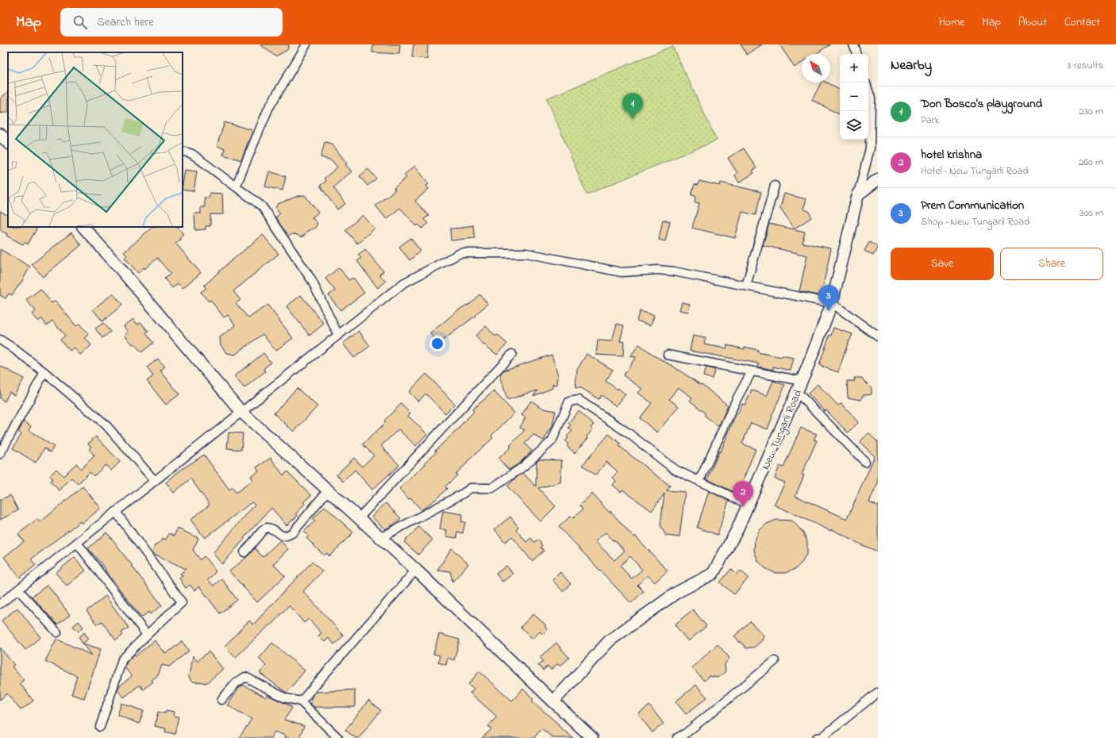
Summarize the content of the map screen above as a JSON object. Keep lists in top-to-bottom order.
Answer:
{
  "streets": {
    "street": ["New Tungarli Road"]
  },
  "north": "top left",
  "page": {
    "header": "Map",
    "search": "Search here",
    "nav": [
      "Home",
      "Map",
      "About",
      "Contact"
    ],
    "heading": ["Nearby", "3 results"],
    "map_buttons": ["+", "−"],
    "list": [
      {
        "mark": "1",
        "name": "Don Bosco's playground",
        "note": "Park",
        "value": "230 m"
      },
      {
        "mark": "2",
        "name": "hotel krishna",
        "note": "Hotel · New Tungarli Road",
        "value": "260 m"
      },
      {
        "mark": "3",
        "name": "Prem Communication",
        "note": "Shop · New Tungarli Road",
        "value": "300 m"
      }
    ],
    "pins": ["1", "3", "2"],
    "buttons": ["Save", "Share"]
  }
}
